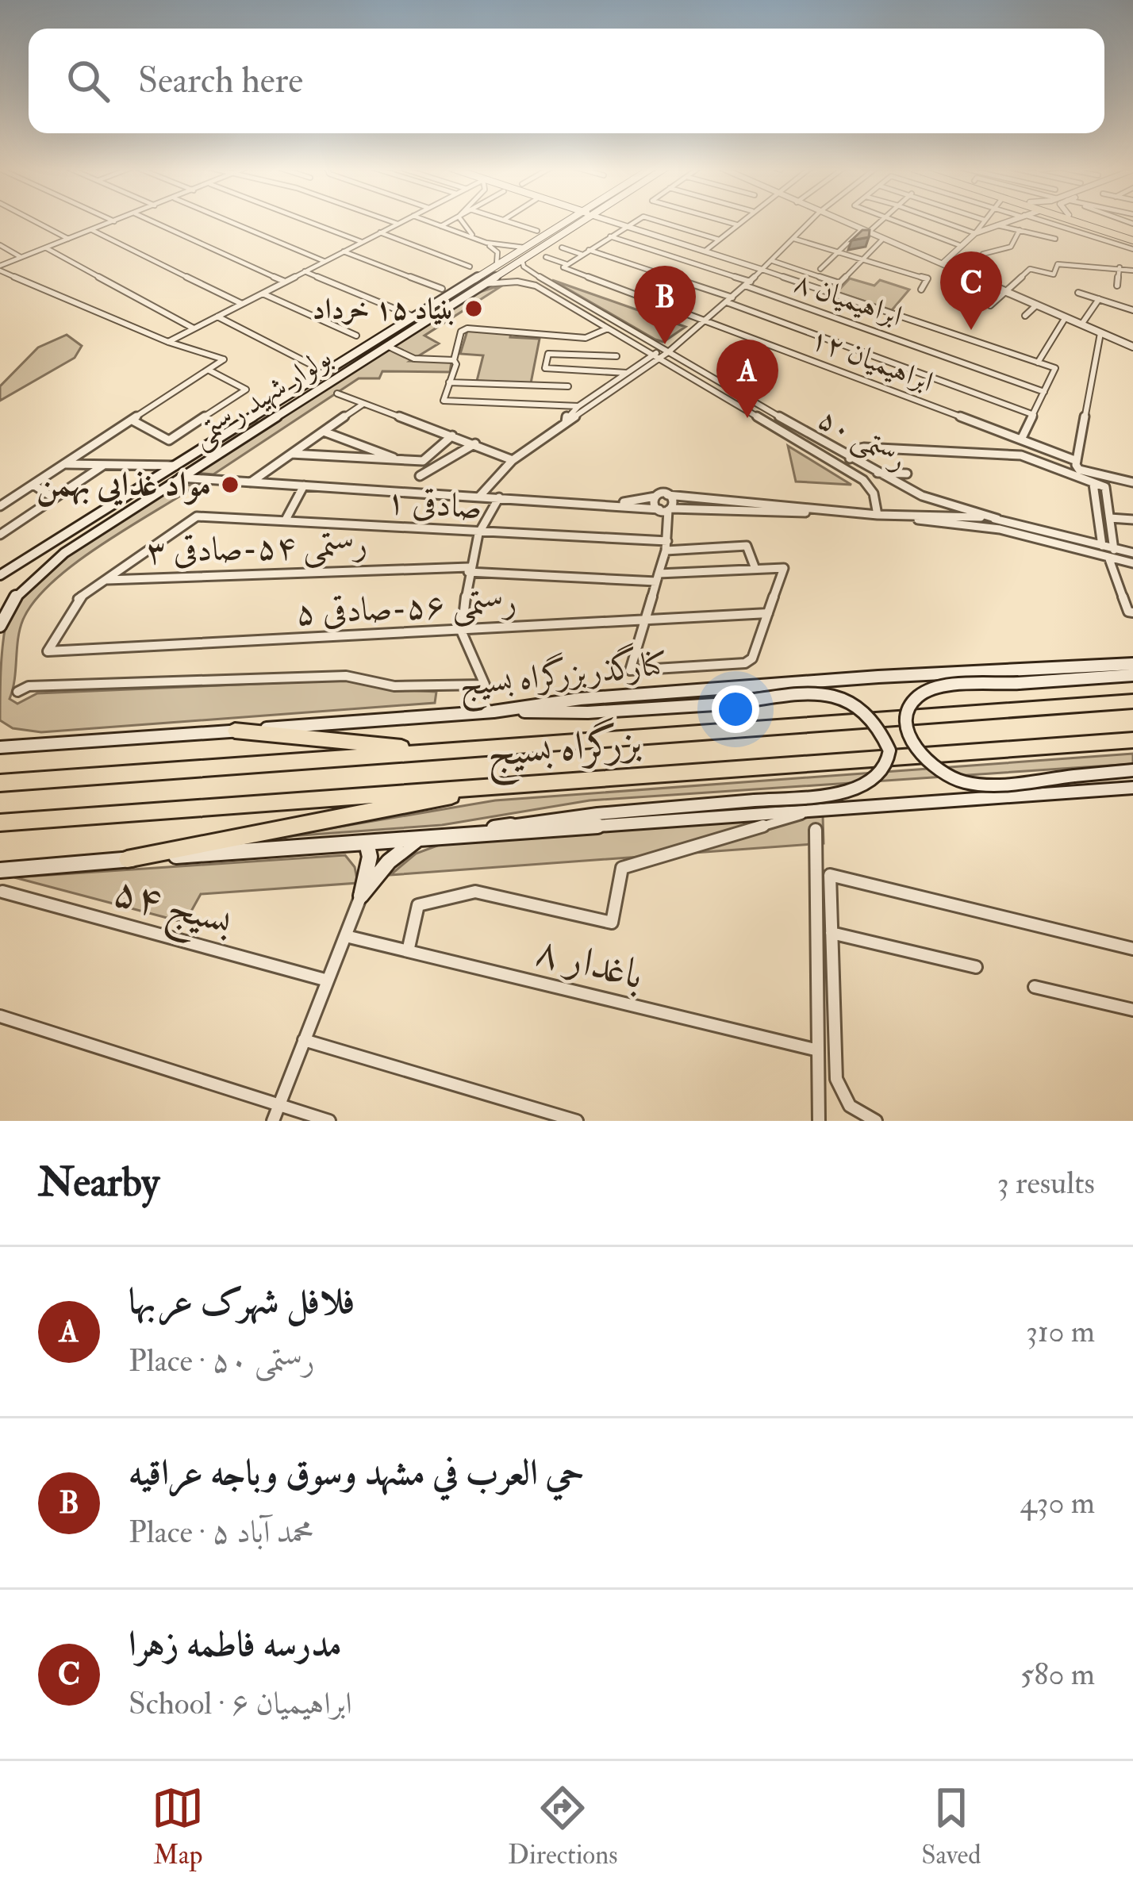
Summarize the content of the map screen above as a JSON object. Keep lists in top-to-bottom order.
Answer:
{
  "streets": {
    "highway": ["بزرگراه بسیج"],
    "main road": ["بولوار شهید رستمی", "کنارگذربزرگراه بسیج"],
    "street": [
      "ابراهیمیان ۸",
      "ابراهیمیان ۱۲",
      "رستمی ۵۰",
      "صادقی ۱",
      "رستمی ۵۴-صادقی ۳",
      "رستمی ۵۶-صادقی ۵",
      "بسیج ۵۴",
      "باغدار ۸"
    ]
  },
  "crossings": [
    ["بولوار شهید رستمی", "رستمی ۵۰"],
    ["صادقی ۱", "رستمی ۵۴-صادقی ۳"],
    ["صادقی ۱", "رستمی ۵۶-صادقی ۵"],
    ["رستمی ۵۴-صادقی ۳", "رستمی ۵۶-صادقی ۵"]
  ],
  "places": ["بنیاد ۱۵ خرداد", "مواد غذایی بهمن"],
  "page": {
    "search": "Search here",
    "pins": ["C", "B", "A"],
    "heading": ["Nearby", "3 results"],
    "list": [
      {
        "mark": "A",
        "name": "فلافل شهرک عربها",
        "note": "Place · رستمی ۵۰",
        "value": "310 m"
      },
      {
        "mark": "B",
        "name": "حي العرب في مشهد وسوق وباجه عراقيه",
        "note": "Place · محمد آباد ۵",
        "value": "430 m"
      },
      {
        "mark": "C",
        "name": "مدرسه فاطمه زهرا",
        "note": "School · ابراهیمیان ۶",
        "value": "580 m"
      }
    ],
    "nav": ["Map", "Directions", "Saved"]
  }
}
